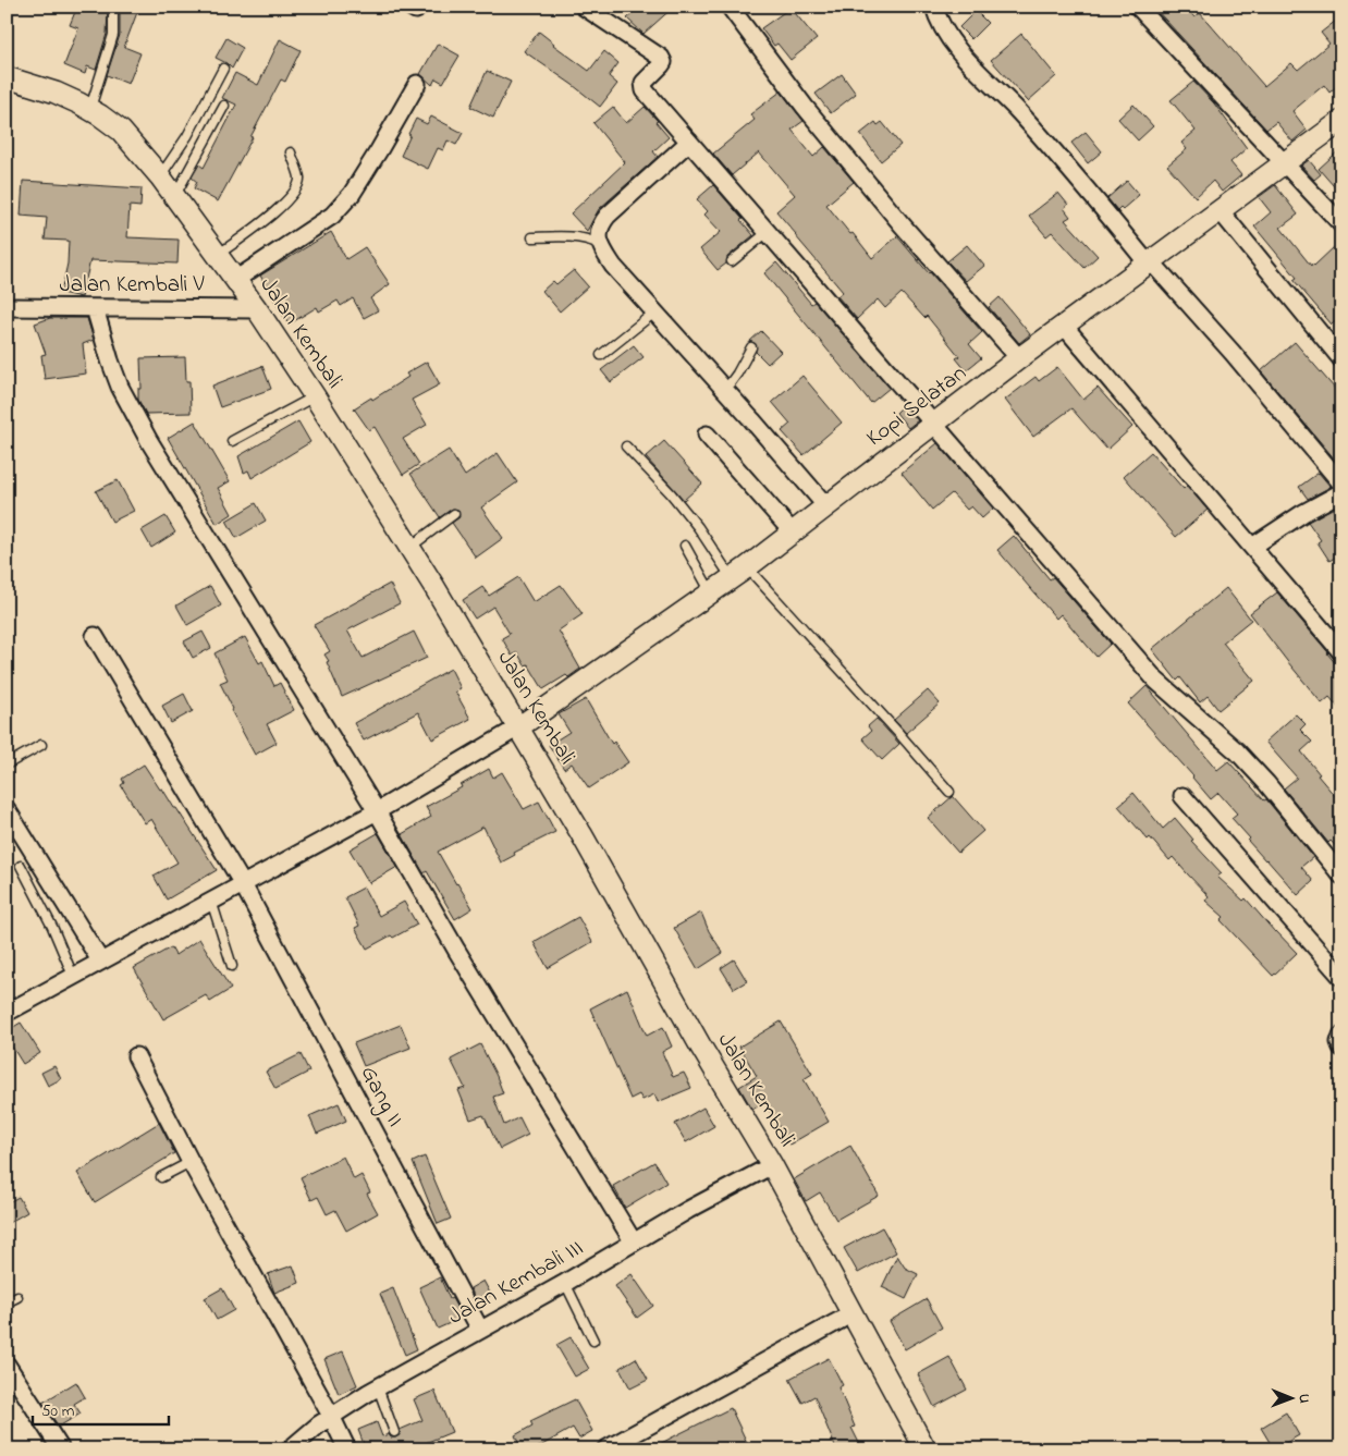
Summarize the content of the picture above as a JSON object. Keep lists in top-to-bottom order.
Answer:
{
  "streets": {
    "street": [
      "Jalan Kembali V",
      "Jalan Kembali",
      "Kopi Selatan",
      "Gang II",
      "Jalan Kembali III"
    ]
  },
  "crossings": [
    ["Jalan Kembali V", "Jalan Kembali"],
    ["Jalan Kembali", "Kopi Selatan"],
    ["Jalan Kembali", "Jalan Kembali III"],
    ["Gang II", "Jalan Kembali III"]
  ],
  "scale_bar": "50 m",
  "north": "right"
}
